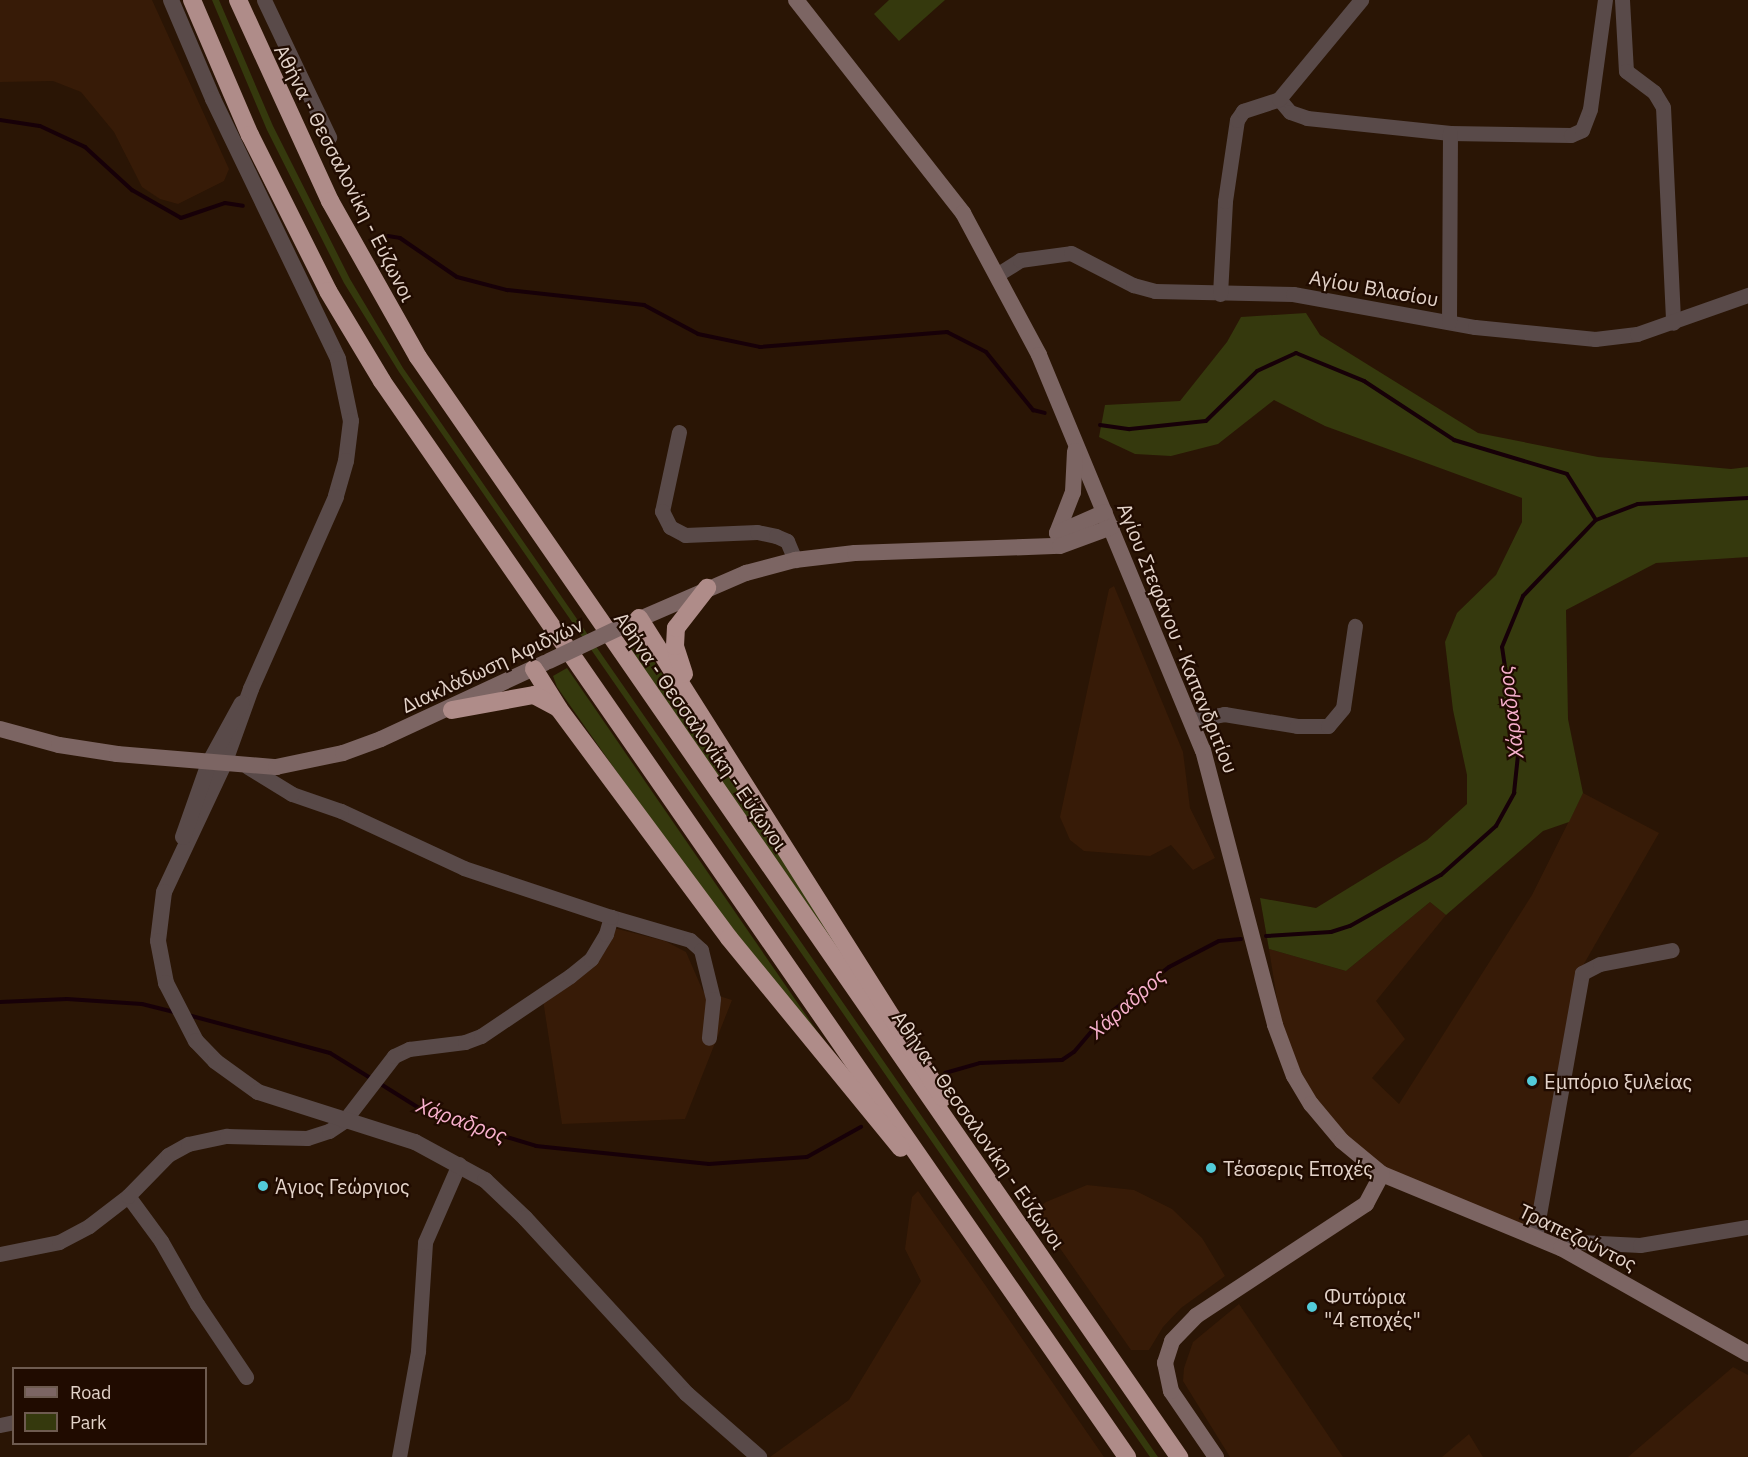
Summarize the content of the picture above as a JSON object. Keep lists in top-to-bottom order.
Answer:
{
  "streets": {
    "highway": ["Αθήνα - Θεσσαλονίκη - Εύζωνοι"],
    "main road": ["Αγίου Στεφάνου - Καπανδριτίου", "Διακλάδωση Αφιδνών", "Τραπεζούντος"],
    "street": ["Αγίου Βλασίου"]
  },
  "crossings": [
    ["Αγίου Βλασίου", "Αγίου Στεφάνου - Καπανδριτίου"],
    ["Αγίου Στεφάνου - Καπανδριτίου", "Διακλάδωση Αφιδνών"],
    ["Αγίου Στεφάνου - Καπανδριτίου", "Τραπεζούντος"]
  ],
  "water": ["Χάραδρος"],
  "places": [
    "Εμπόριο ξυλείας",
    "Τέσσερις Εποχές",
    "Άγιος Γεώργιος",
    "Φυτώρια \"4 εποχές\""
  ],
  "legend": ["Road", "Park"]
}
